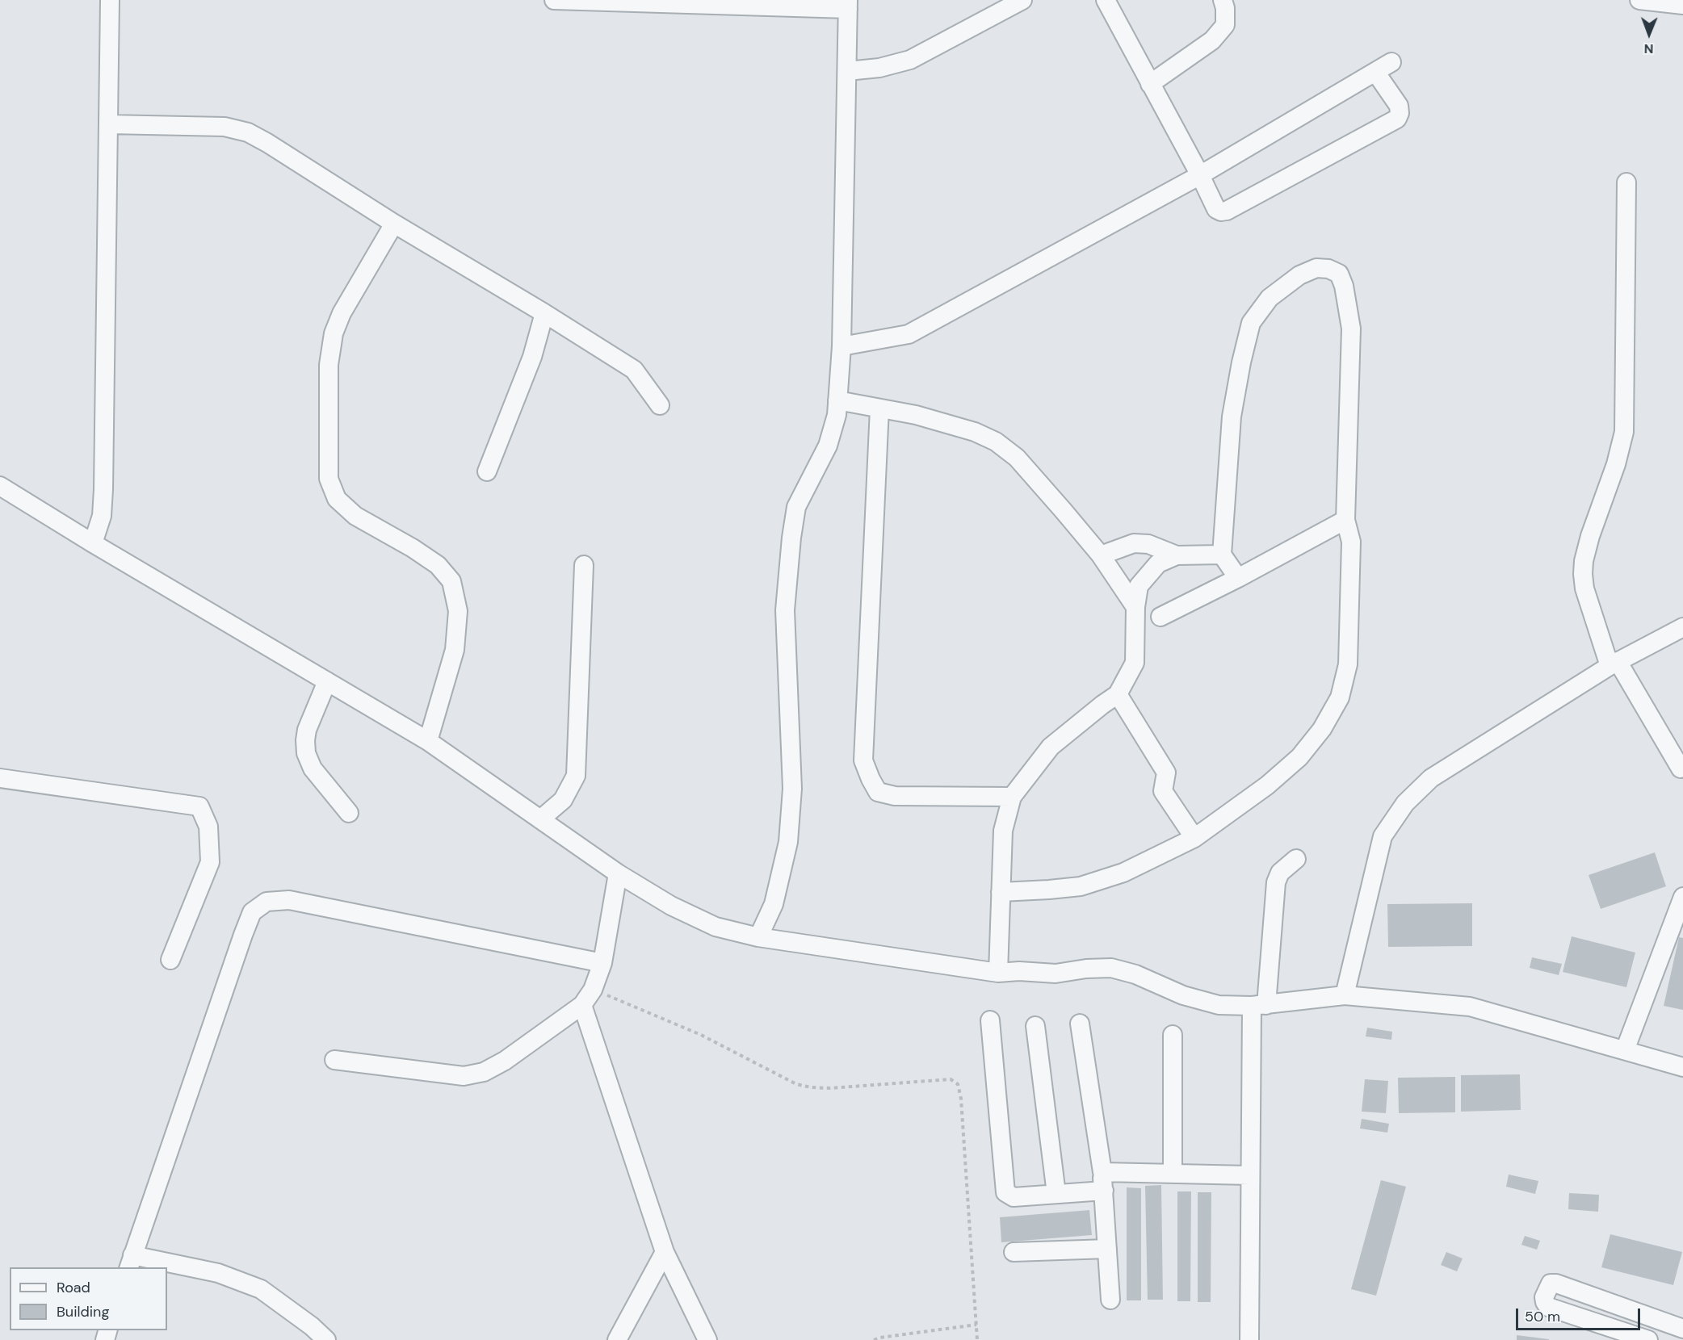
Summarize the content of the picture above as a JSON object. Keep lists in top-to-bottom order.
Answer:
{
  "legend": ["Road", "Building"],
  "scale_bar": "50 m",
  "north": "bottom"
}
